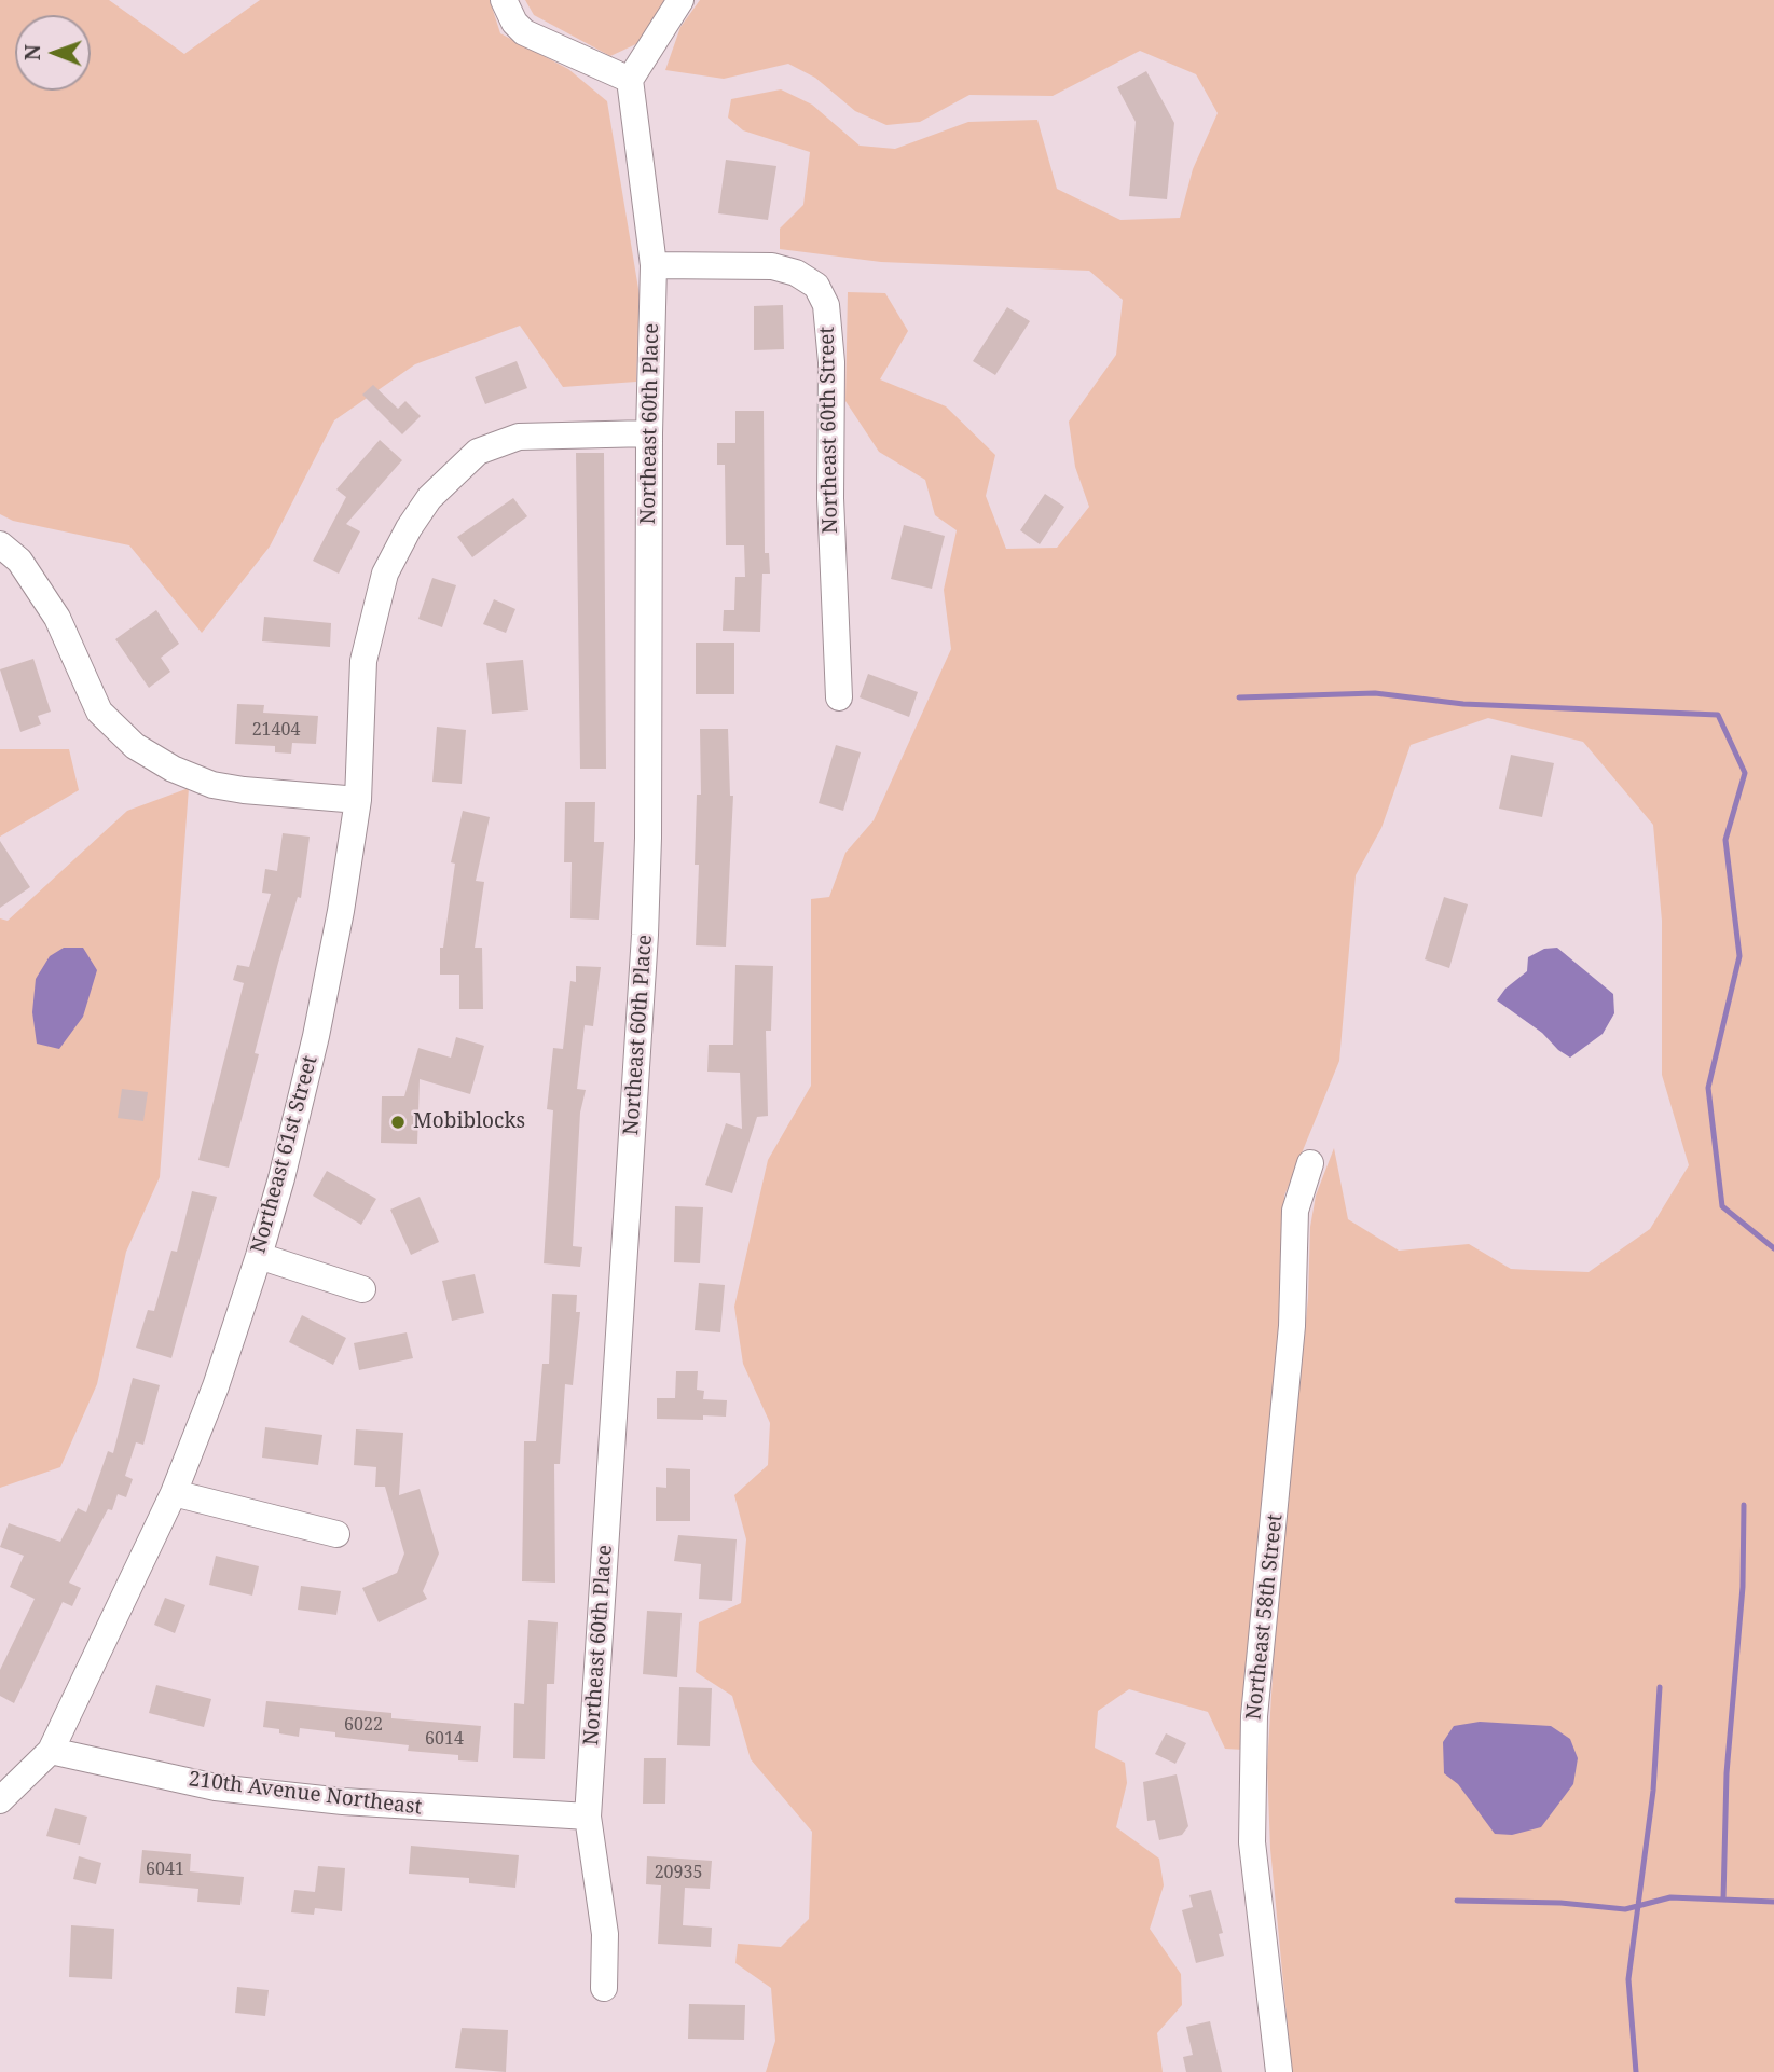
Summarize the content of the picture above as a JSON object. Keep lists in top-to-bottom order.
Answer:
{
  "streets": {
    "street": [
      "Northeast 60th Place",
      "Northeast 60th Street",
      "Northeast 61st Street",
      "Northeast 58th Street",
      "210th Avenue Northeast"
    ]
  },
  "crossings": [
    ["Northeast 60th Place", "Northeast 60th Street"],
    ["Northeast 60th Place", "Northeast 61st Street"],
    ["Northeast 60th Place", "210th Avenue Northeast"],
    ["Northeast 61st Street", "210th Avenue Northeast"]
  ],
  "places": ["Mobiblocks"],
  "house_numbers": [
    "21404",
    "6022",
    "6014",
    "6041",
    "20935"
  ],
  "north": "left"
}
